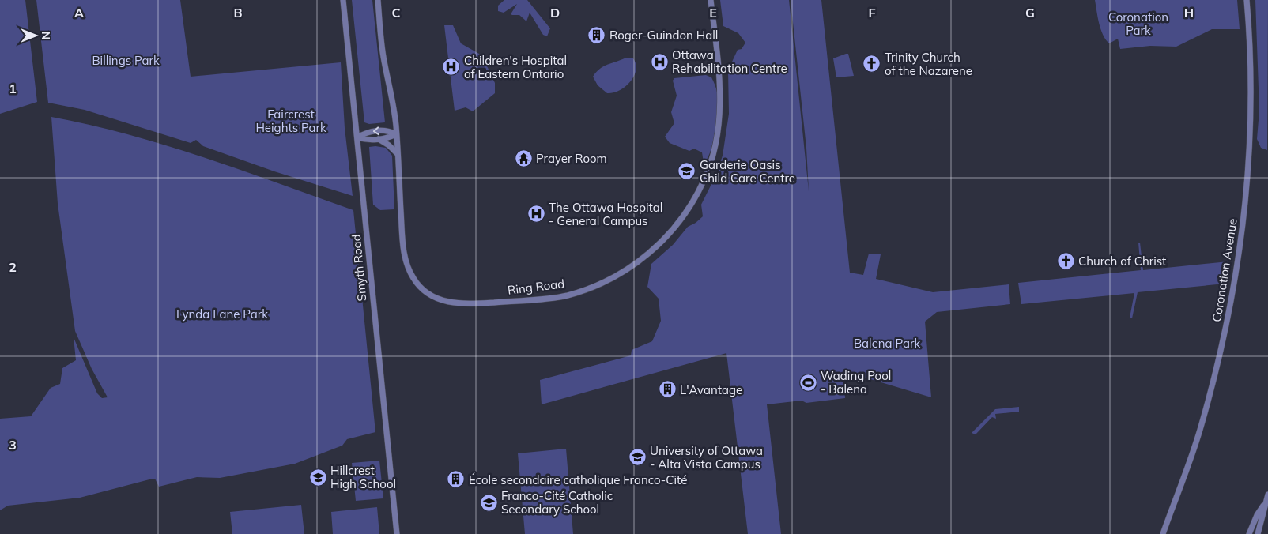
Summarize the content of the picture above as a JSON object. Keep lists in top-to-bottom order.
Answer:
{
  "streets": {
    "street": ["Smyth Road", "Coronation Avenue", "Ring Road"]
  },
  "parks": [
    "Coronation Park",
    "Billings Park",
    "Faircrest Heights Park",
    "Lynda Lane Park",
    "Balena Park"
  ],
  "places": {
    "building": ["Roger-Guindon Hall", "L'Avantage", "École secondaire catholique Franco-Cité"],
    "hospital": ["Ottawa Rehabilitation Centre", "Children's Hospital of Eastern Ontario", "The Ottawa Hospital - General Campus"],
    "church": ["Trinity Church of the Nazarene", "Church of Christ"],
    "temple": ["Prayer Room"],
    "school or university": [
      "Garderie Oasis Child Care Centre",
      "University of Ottawa - Alta Vista Campus",
      "Hillcrest High School",
      "Franco-Cité Catholic Secondary School"
    ],
    "sports": ["Wading Pool - Balena"]
  },
  "north": "right",
  "grid": {
    "columns": [
      "A",
      "B",
      "C",
      "D",
      "E",
      "F",
      "G",
      "H"
    ],
    "rows": ["1", "2", "3"]
  }
}
